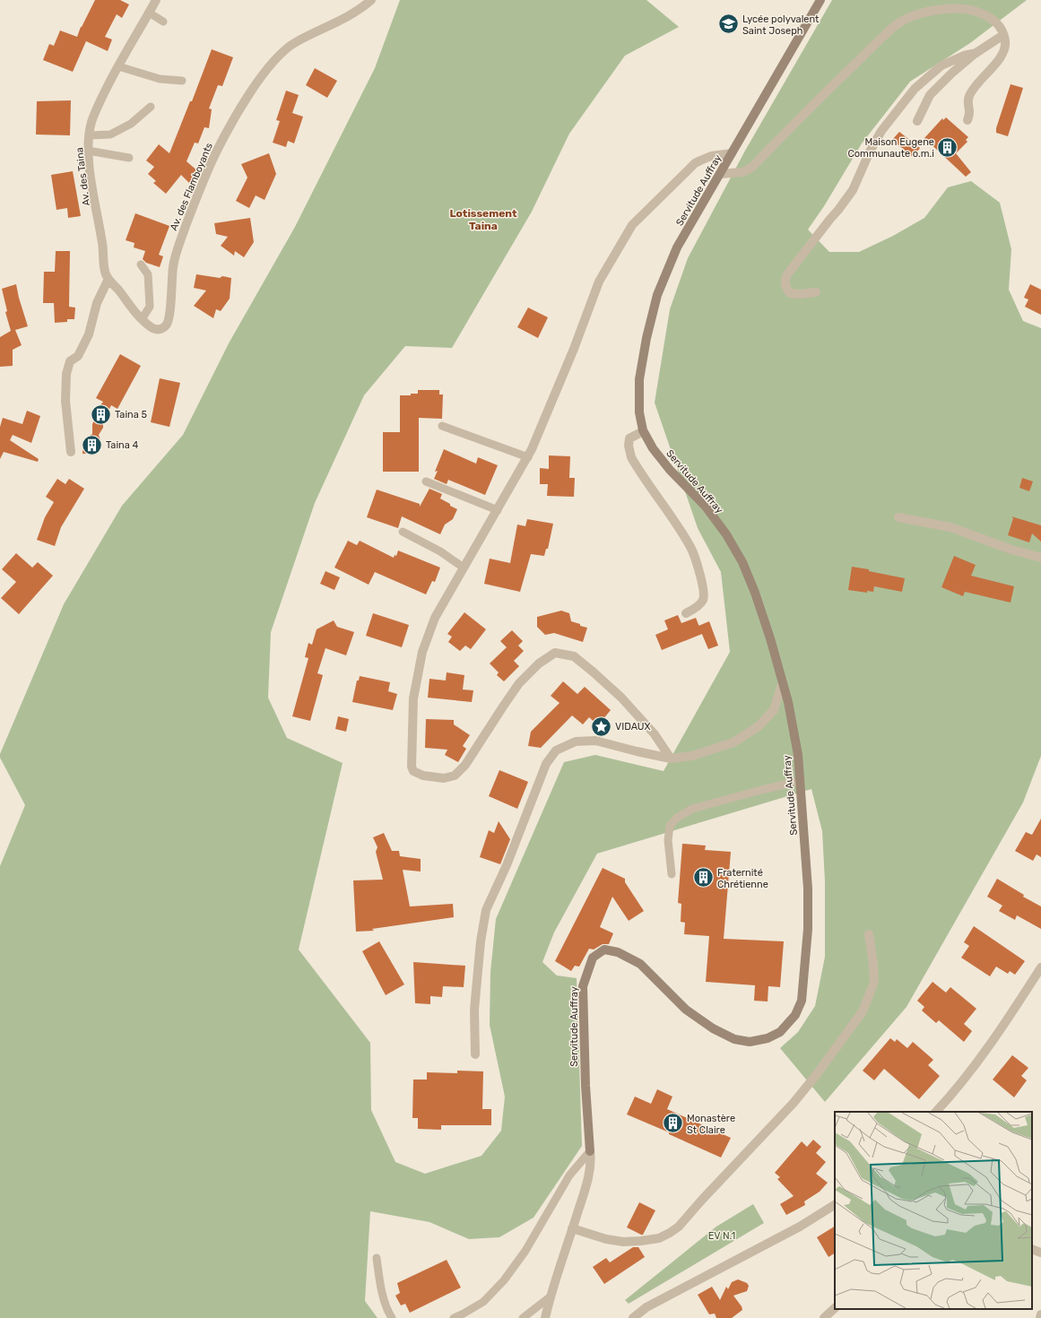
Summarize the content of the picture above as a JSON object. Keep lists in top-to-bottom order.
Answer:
{
  "streets": {
    "street": ["Av. des Taina", "Av. des Flamboyants", "Servitude Auffray"]
  },
  "crossings": [
    ["Av. des Taina", "Av. des Flamboyants"]
  ],
  "districts": ["Lotissement Taina"],
  "parks": ["EV N.1"],
  "places": {
    "school or university": ["Lycée polyvalent Saint Joseph"],
    "building": [
      "Maison Eugene Communaute o.m.i",
      "Taina 5",
      "Taina 4",
      "Fraternité Chrétienne",
      "Monastère St Claire"
    ],
    "place": ["VIDAUX"]
  }
}
